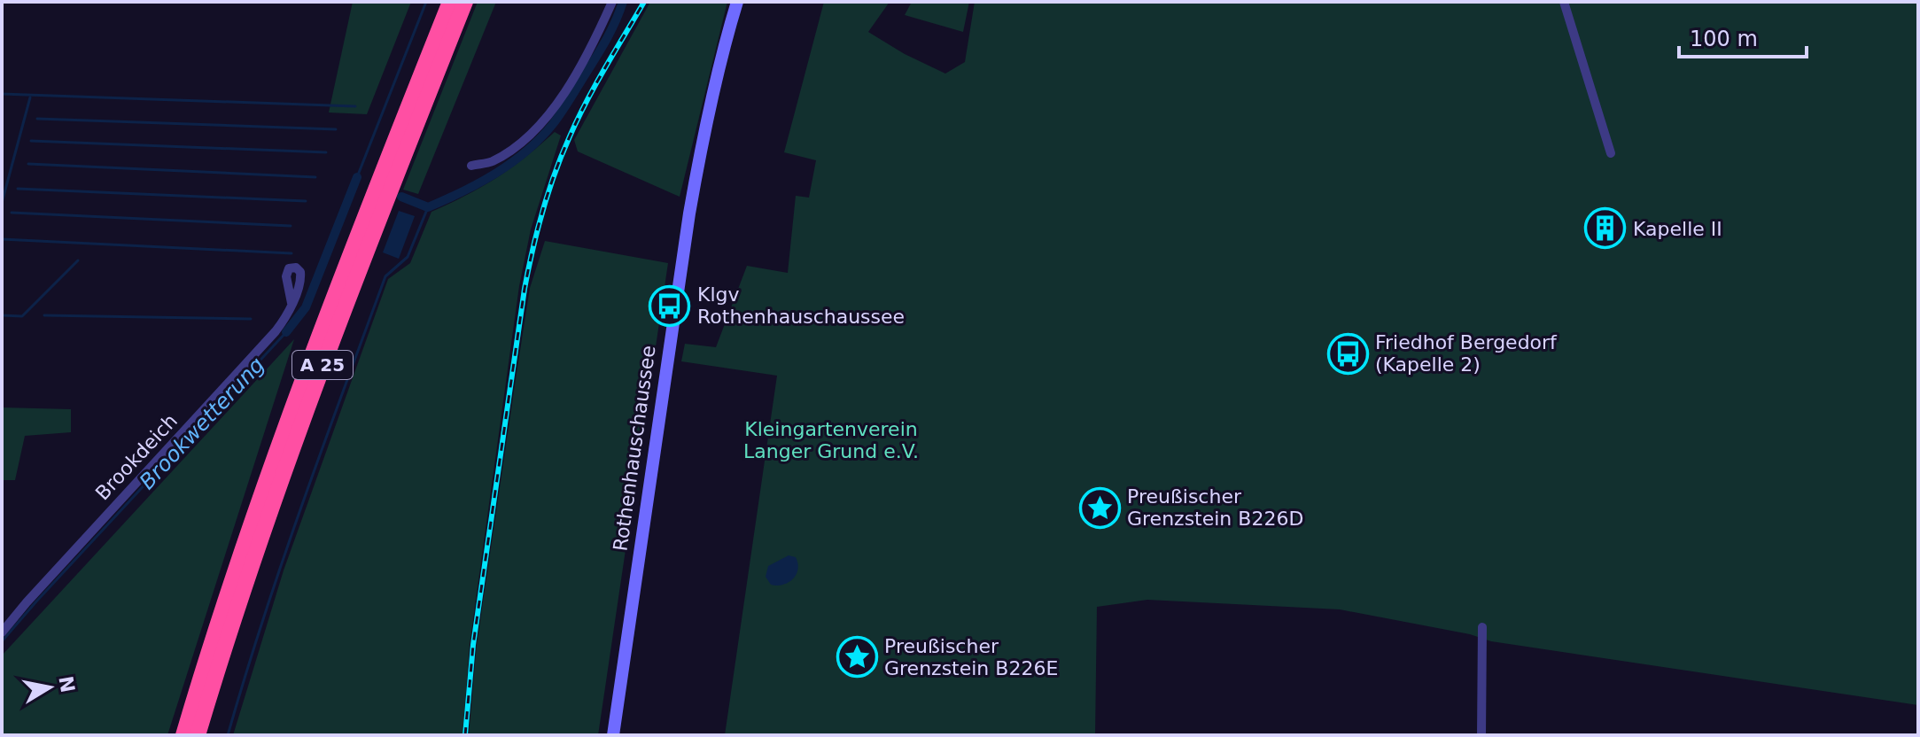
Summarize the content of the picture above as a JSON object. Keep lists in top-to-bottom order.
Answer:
{
  "streets": {
    "highway": ["A 25"],
    "main road": ["Rothenhauschaussee"],
    "street": ["Brookdeich"]
  },
  "water": ["Brookwetterung"],
  "parks": ["Kleingartenverein Langer Grund e.V."],
  "places": {
    "building": ["Kapelle II"],
    "bus stop": ["Klgv Rothenhauschaussee", "Friedhof Bergedorf (Kapelle 2)"],
    "place": ["Preußischer Grenzstein B226D", "Preußischer Grenzstein B226E"]
  },
  "scale_bar": "100 m",
  "north": "right"
}
